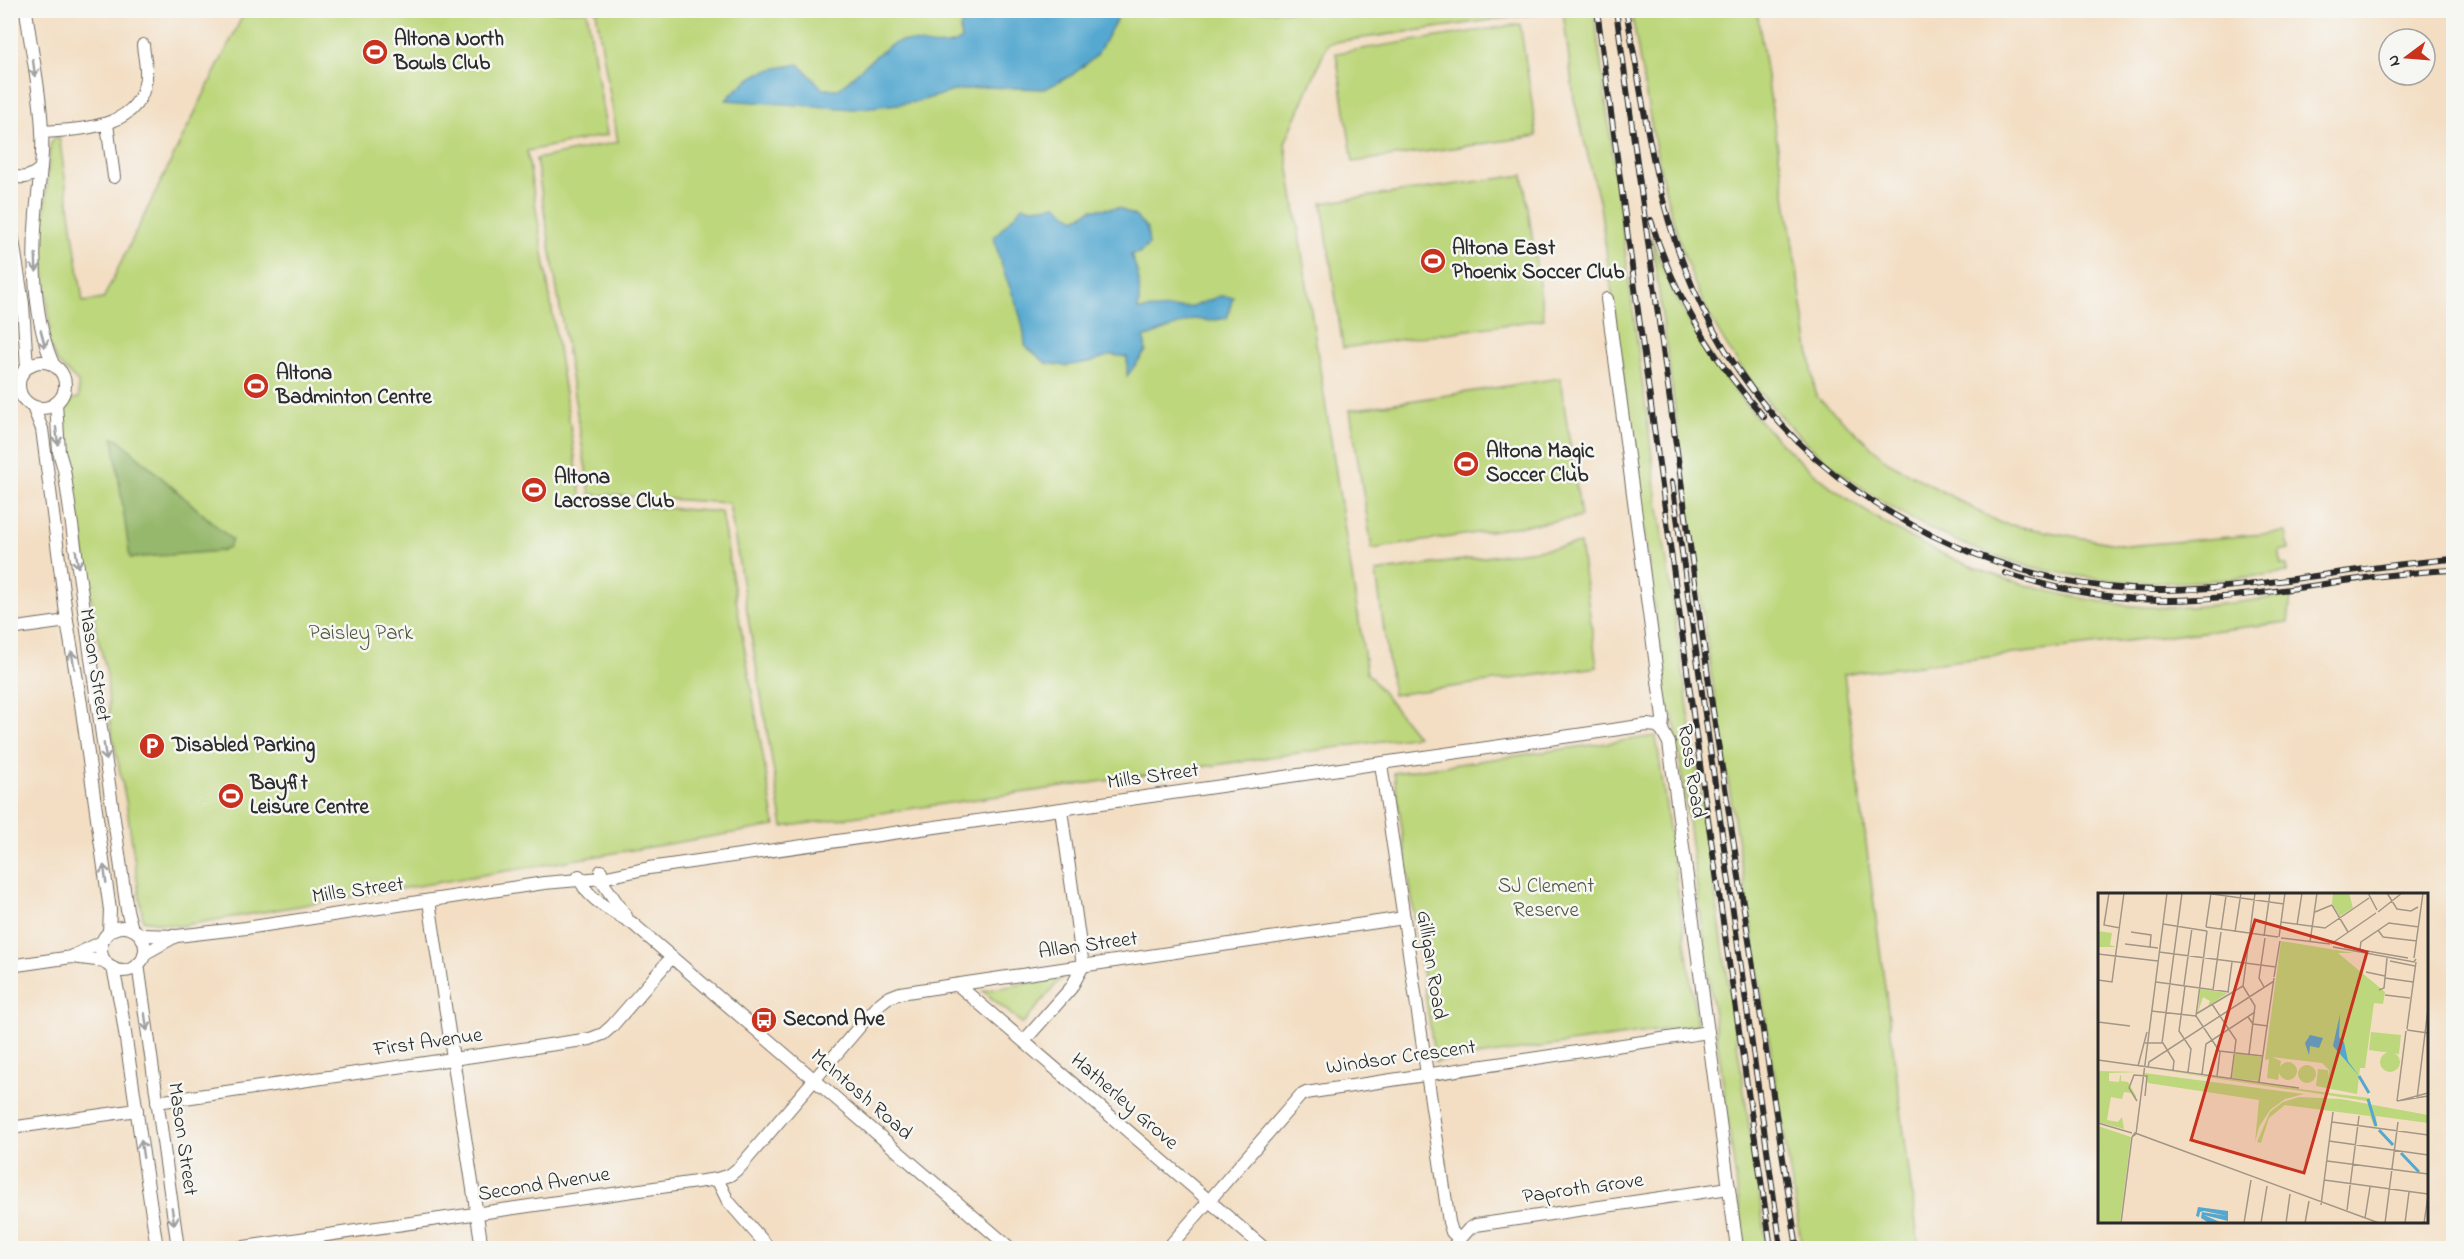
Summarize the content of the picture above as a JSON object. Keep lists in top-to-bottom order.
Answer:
{
  "streets": {
    "street": [
      "Mason Street",
      "Ross Road",
      "Mills Street",
      "Allan Street",
      "Gilligan Road",
      "First Avenue",
      "Windsor Crescent",
      "McIntosh Road",
      "Hatherley Grove",
      "Second Avenue",
      "Paproth Grove"
    ]
  },
  "crossings": [
    ["Mason Street", "Mills Street"],
    ["Mason Street", "First Avenue"],
    ["Ross Road", "Mills Street"],
    ["Ross Road", "Windsor Crescent"],
    ["Ross Road", "Paproth Grove"],
    ["Mills Street", "Gilligan Road"],
    ["Mills Street", "McIntosh Road"],
    ["Allan Street", "Gilligan Road"],
    ["Allan Street", "McIntosh Road"],
    ["Allan Street", "Hatherley Grove"],
    ["Allan Street", "Second Avenue"],
    ["Gilligan Road", "Windsor Crescent"],
    ["Gilligan Road", "Paproth Grove"],
    ["First Avenue", "McIntosh Road"],
    ["Windsor Crescent", "Hatherley Grove"],
    ["McIntosh Road", "Second Avenue"]
  ],
  "parks": ["Paisley Park", "SJ Clement Reserve"],
  "places": {
    "sports": [
      "Altona North Bowls Club",
      "Altona East Phoenix Soccer Club",
      "Altona Badminton Centre",
      "Altona Magic Soccer Club",
      "Altona Lacrosse Club",
      "Bayfit Leisure Centre"
    ],
    "parking": ["Disabled Parking"],
    "bus stop": ["Second Ave"]
  },
  "north": "left"
}
